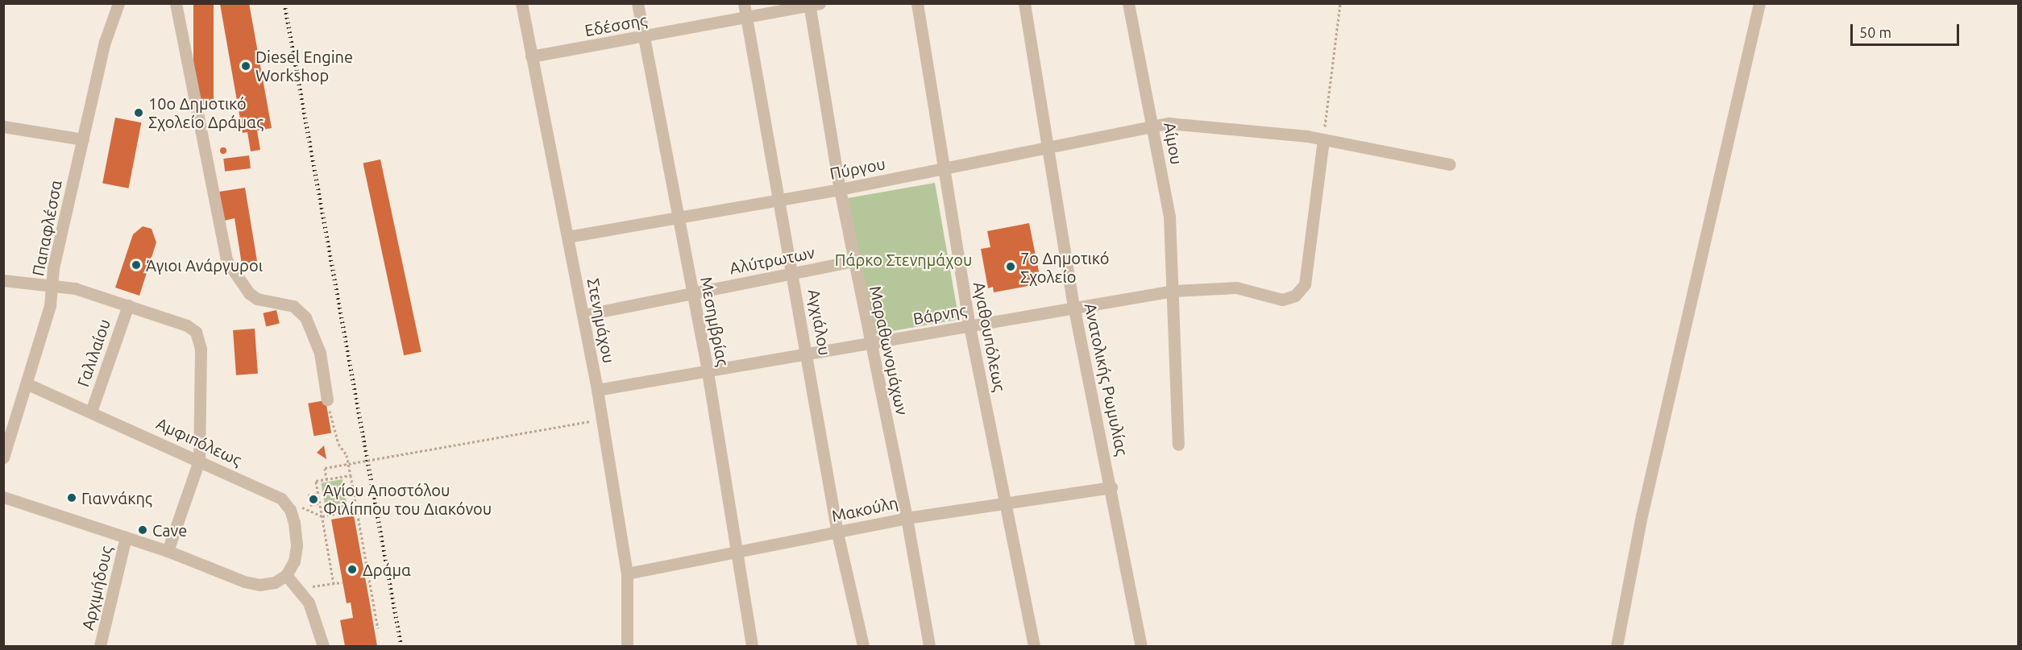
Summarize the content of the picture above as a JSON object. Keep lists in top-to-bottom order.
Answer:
{
  "streets": {
    "street": [
      "Εδέσσης",
      "Αίμου",
      "Πύργου",
      "Παπαφλέσσα",
      "Αλύτρωτων",
      "Βάρνης",
      "Στενημάχου",
      "Μεσημβρίας",
      "Αγχιάλου",
      "Αγαθουπόλεως",
      "Μαραθωνομάχων",
      "Γαλιλαίου",
      "Ανατολικής Ρωμυλίας",
      "Αμφιπόλεως",
      "Μακούλη",
      "Αρχιμήδους"
    ]
  },
  "crossings": [
    ["Εδέσσης", "Στενημάχου"],
    ["Εδέσσης", "Μεσημβρίας"],
    ["Εδέσσης", "Αγχιάλου"],
    ["Εδέσσης", "Μαραθωνομάχων"],
    ["Αίμου", "Πύργου"],
    ["Αίμου", "Βάρνης"],
    ["Πύργου", "Βάρνης"],
    ["Πύργου", "Στενημάχου"],
    ["Πύργου", "Μεσημβρίας"],
    ["Πύργου", "Αγχιάλου"],
    ["Πύργου", "Αγαθουπόλεως"],
    ["Πύργου", "Μαραθωνομάχων"],
    ["Πύργου", "Ανατολικής Ρωμυλίας"],
    ["Παπαφλέσσα", "Αμφιπόλεως"],
    ["Αλύτρωτων", "Στενημάχου"],
    ["Αλύτρωτων", "Μεσημβρίας"],
    ["Αλύτρωτων", "Αγχιάλου"],
    ["Αλύτρωτων", "Μαραθωνομάχων"],
    ["Βάρνης", "Στενημάχου"],
    ["Βάρνης", "Μεσημβρίας"],
    ["Βάρνης", "Αγχιάλου"],
    ["Βάρνης", "Αγαθουπόλεως"],
    ["Βάρνης", "Μαραθωνομάχων"],
    ["Βάρνης", "Ανατολικής Ρωμυλίας"],
    ["Στενημάχου", "Μακούλη"],
    ["Μεσημβρίας", "Μακούλη"],
    ["Αγχιάλου", "Μακούλη"],
    ["Αγαθουπόλεως", "Μακούλη"],
    ["Μαραθωνομάχων", "Μακούλη"],
    ["Γαλιλαίου", "Αμφιπόλεως"],
    ["Ανατολικής Ρωμυλίας", "Μακούλη"]
  ],
  "parks": ["Πάρκο Στενημάχου"],
  "places": [
    "Diesel Engine Workshop",
    "10ο Δημοτικό Σχολείο Δράμας",
    "Άγιοι Ανάργυροι",
    "7ο Δημοτικό Σχολείο",
    "Γιαννάκης",
    "Αγίου Αποστόλου Φιλίππου του Διακόνου",
    "Cave",
    "Δράμα"
  ],
  "scale_bar": "50 m"
}
